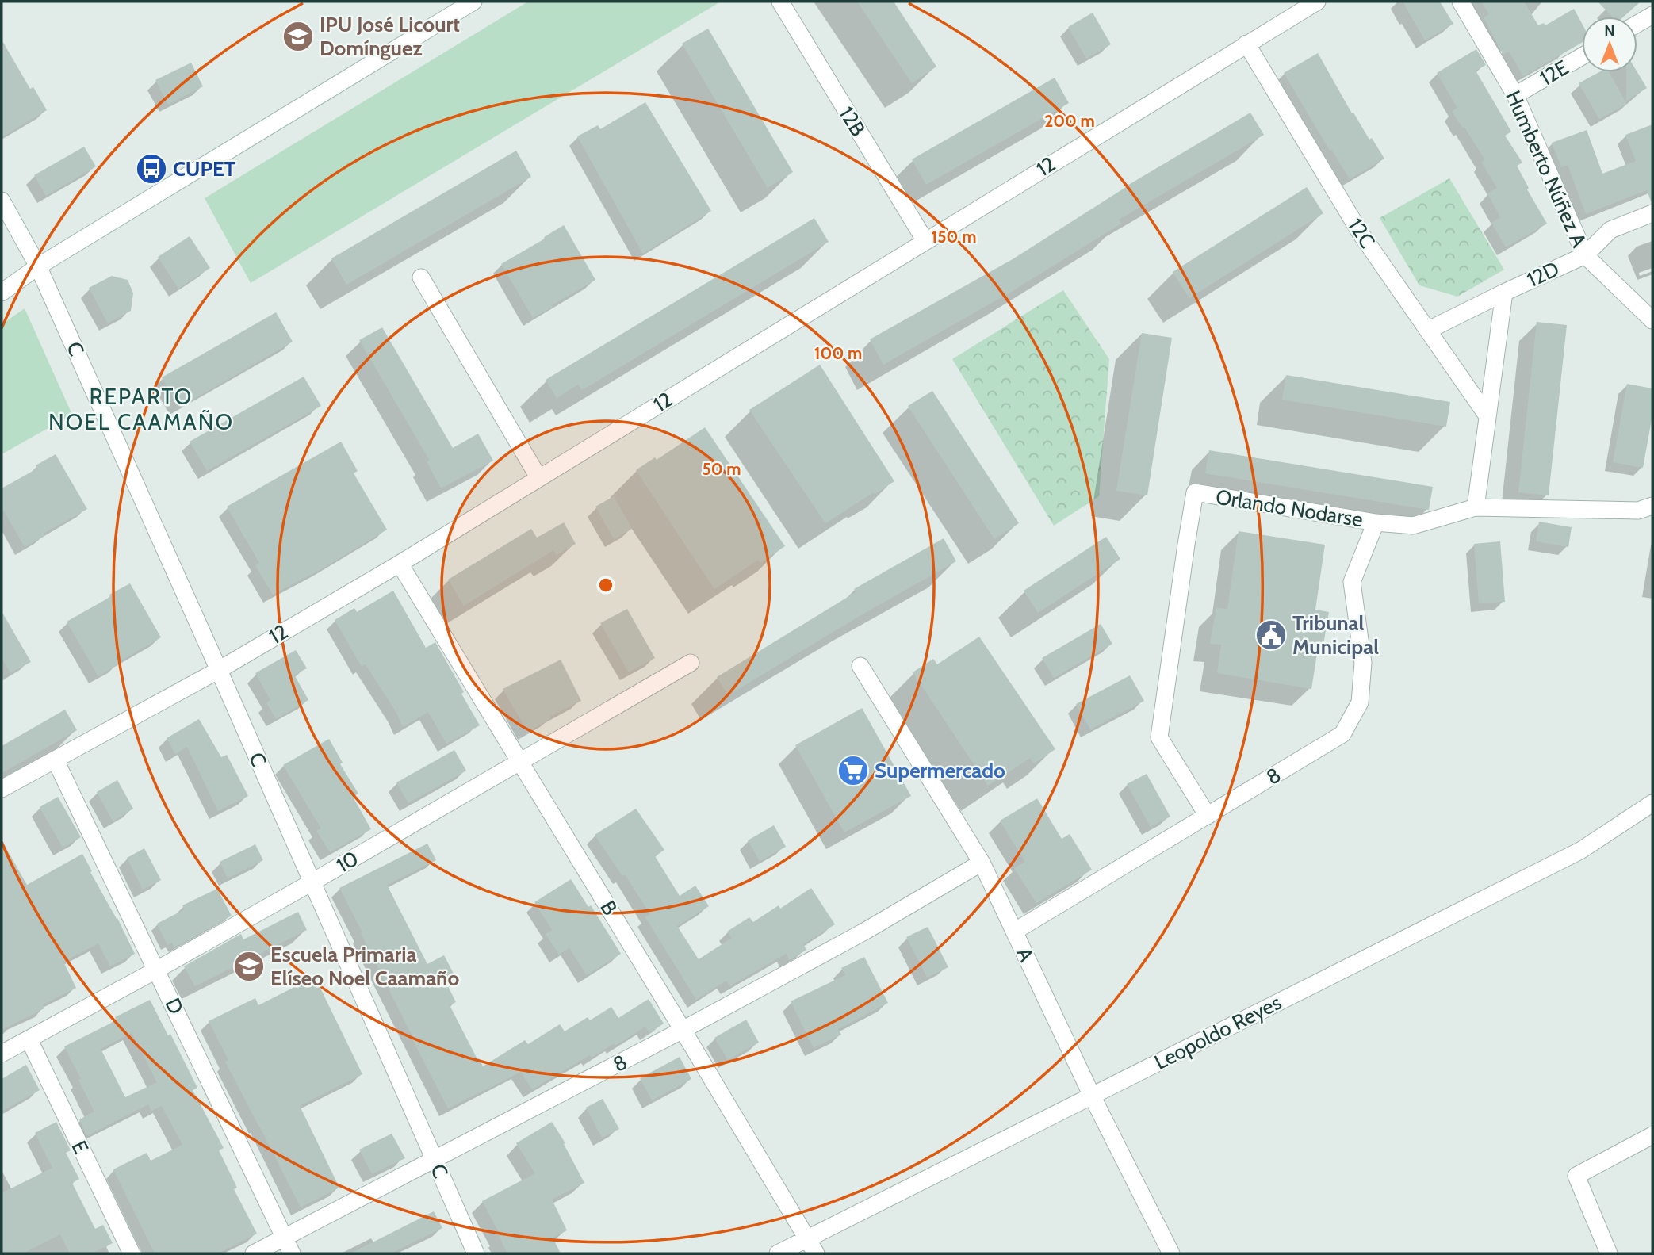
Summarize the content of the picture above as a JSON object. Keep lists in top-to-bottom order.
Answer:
{
  "streets": {
    "street": [
      "12E",
      "12B",
      "12",
      "Humberto Núñez A",
      "12C",
      "12D",
      "C",
      "Orlando Nodarse",
      "8",
      "10",
      "B",
      "A",
      "D",
      "Leopoldo Reyes",
      "E"
    ]
  },
  "crossings": [
    ["12E", "Humberto Núñez A"],
    ["12B", "12"],
    ["12", "12C"],
    ["12", "C"],
    ["12", "B"],
    ["12", "D"],
    ["Humberto Núñez A", "12D"],
    ["12C", "12D"],
    ["C", "8"],
    ["C", "10"],
    ["Orlando Nodarse", "8"],
    ["8", "B"],
    ["8", "A"],
    ["8", "D"],
    ["10", "B"],
    ["10", "D"],
    ["10", "E"],
    ["B", "Leopoldo Reyes"],
    ["A", "Leopoldo Reyes"]
  ],
  "districts": ["REPARTO NOEL CAAMAÑO"],
  "places": {
    "school or university": ["IPU José Licourt Domínguez", "Escuela Primaria Elíseo Noel Caamaño"],
    "bus stop": ["CUPET"],
    "public building": ["Tribunal Municipal"],
    "supermarket": ["Supermercado"]
  },
  "north": "top",
  "rings": [
    "200 m",
    "150 m",
    "100 m",
    "50 m"
  ]
}
